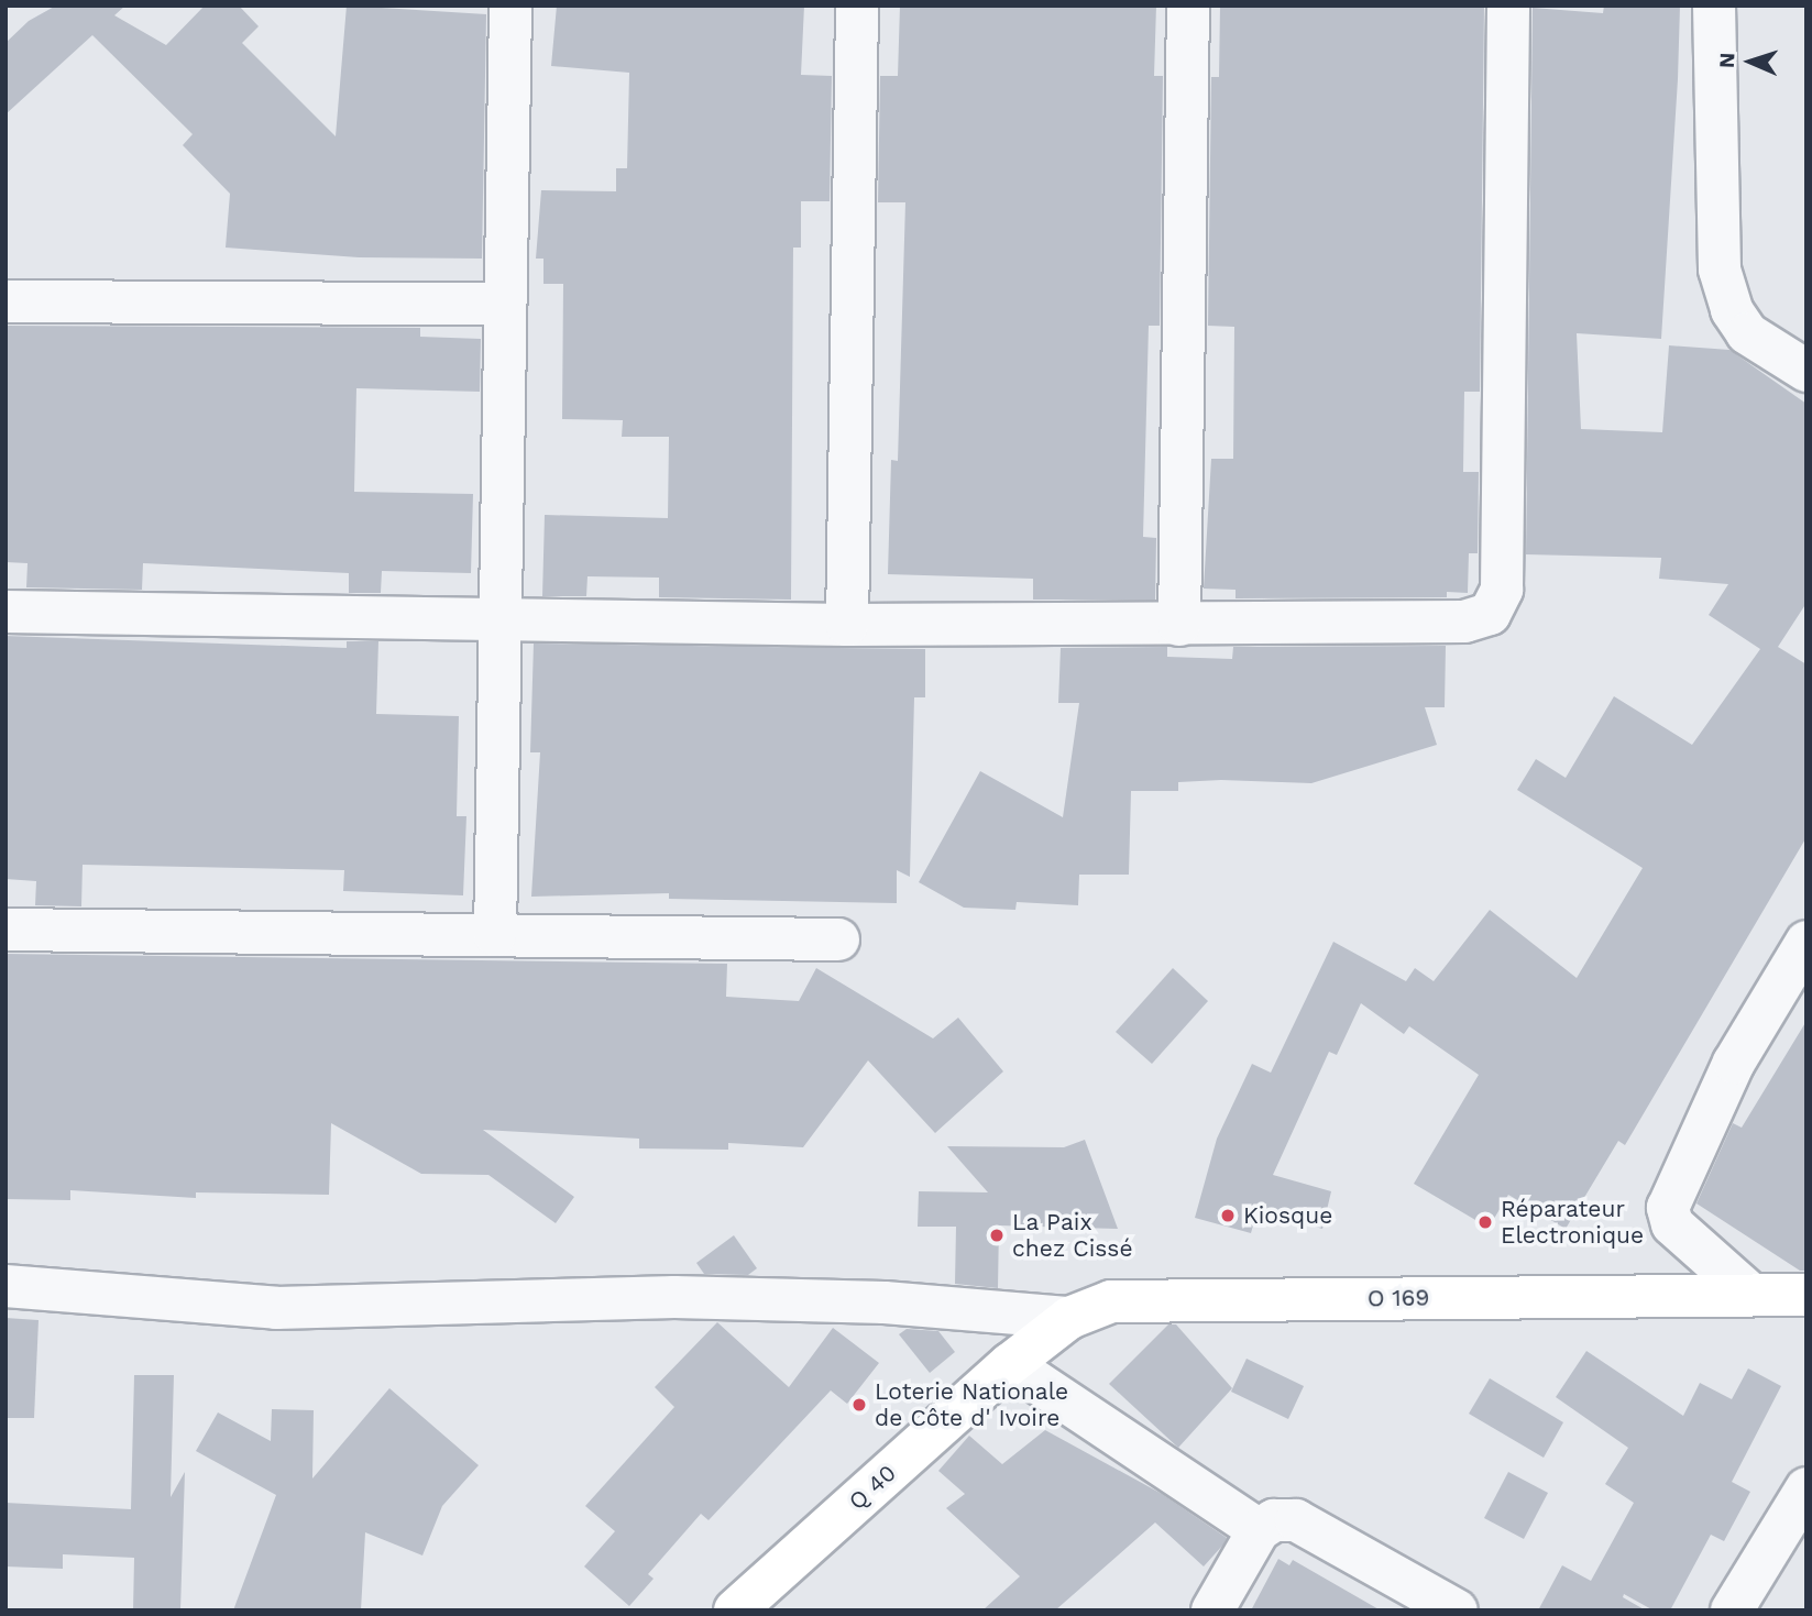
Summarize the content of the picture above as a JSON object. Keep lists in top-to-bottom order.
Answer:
{
  "streets": {
    "street": ["O 169", "Q 40"]
  },
  "crossings": [
    ["O 169", "Q 40"]
  ],
  "places": [
    "Kiosque",
    "Réparateur Electronique",
    "La Paix chez Cissé",
    "Loterie Nationale de Côte d' Ivoire"
  ],
  "north": "left"
}
